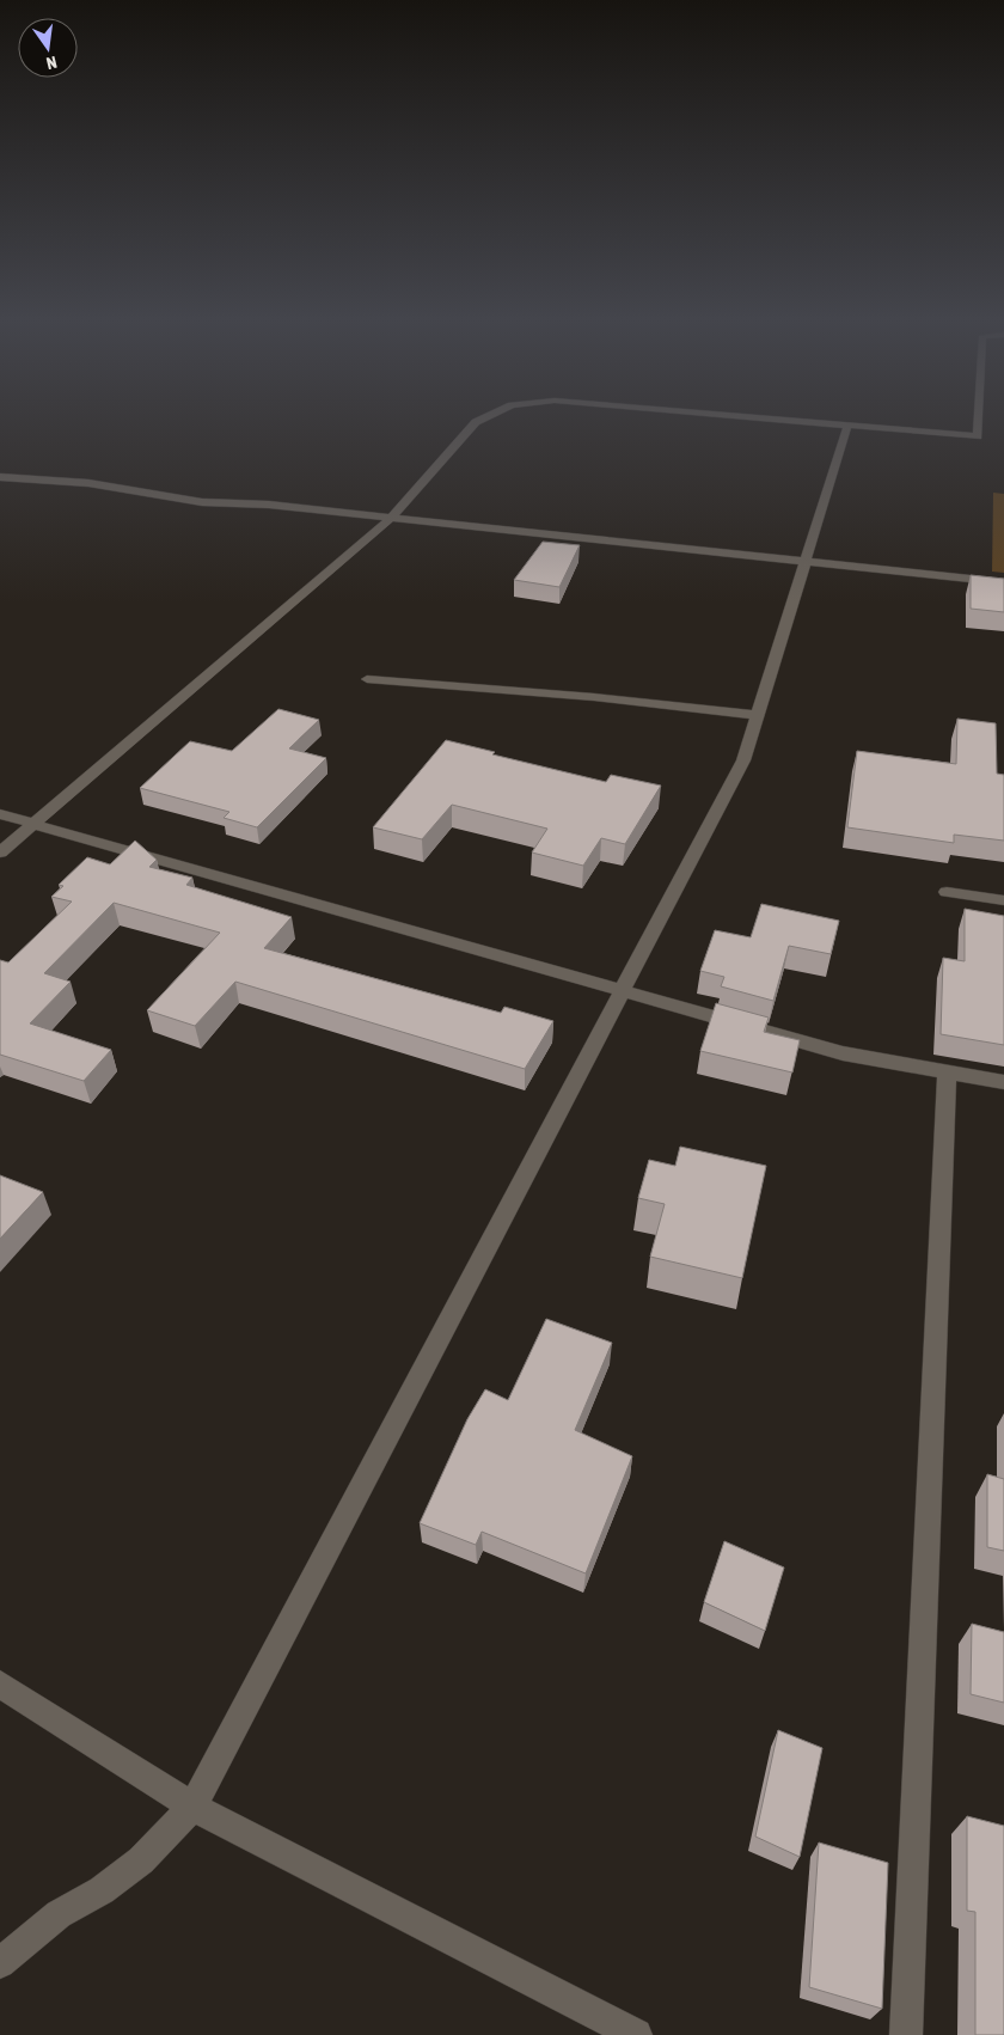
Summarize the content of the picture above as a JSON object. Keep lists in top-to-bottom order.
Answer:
{
  "north": "bottom"
}
